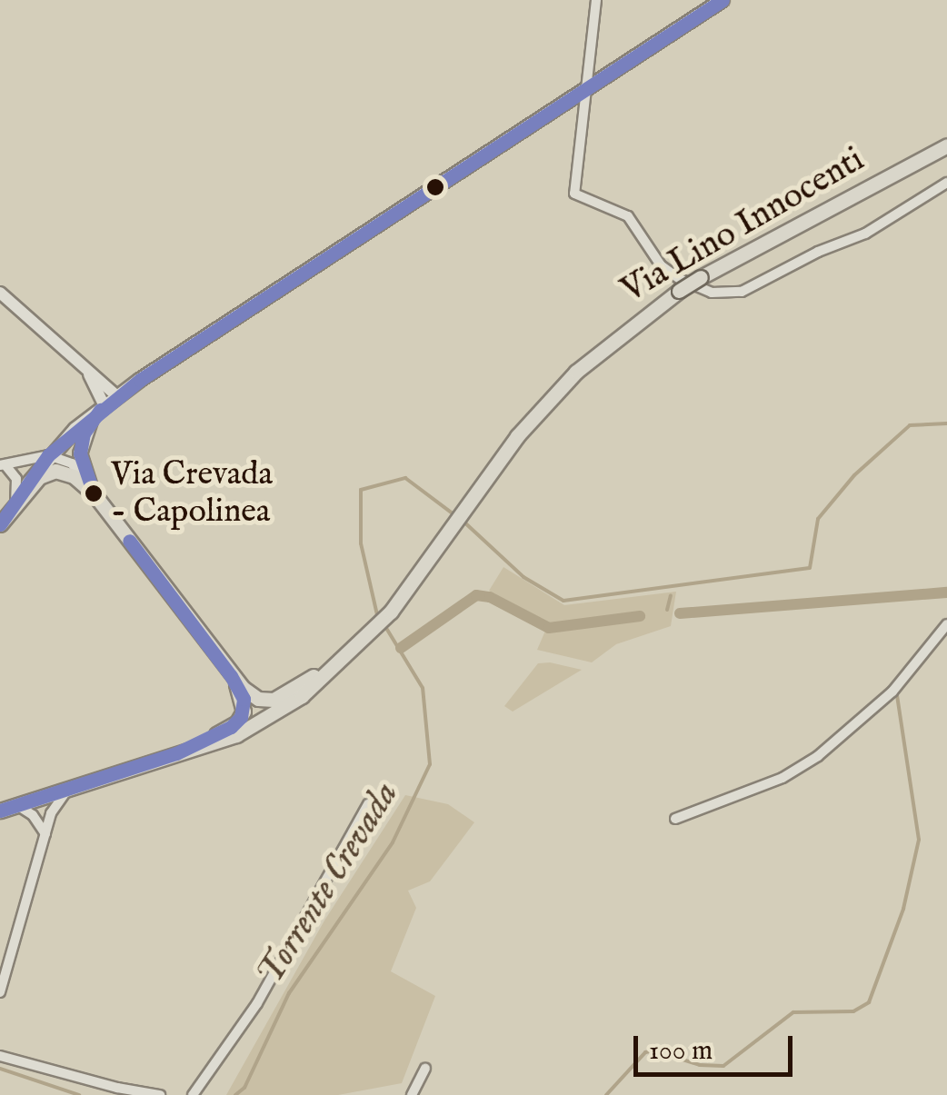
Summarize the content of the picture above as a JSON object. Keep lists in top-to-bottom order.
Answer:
{
  "streets": {
    "main road": ["Via Lino Innocenti"]
  },
  "water": ["Torrente Crevada"],
  "places": ["Via Crevada - Capolinea"],
  "scale_bar": "100 m"
}
